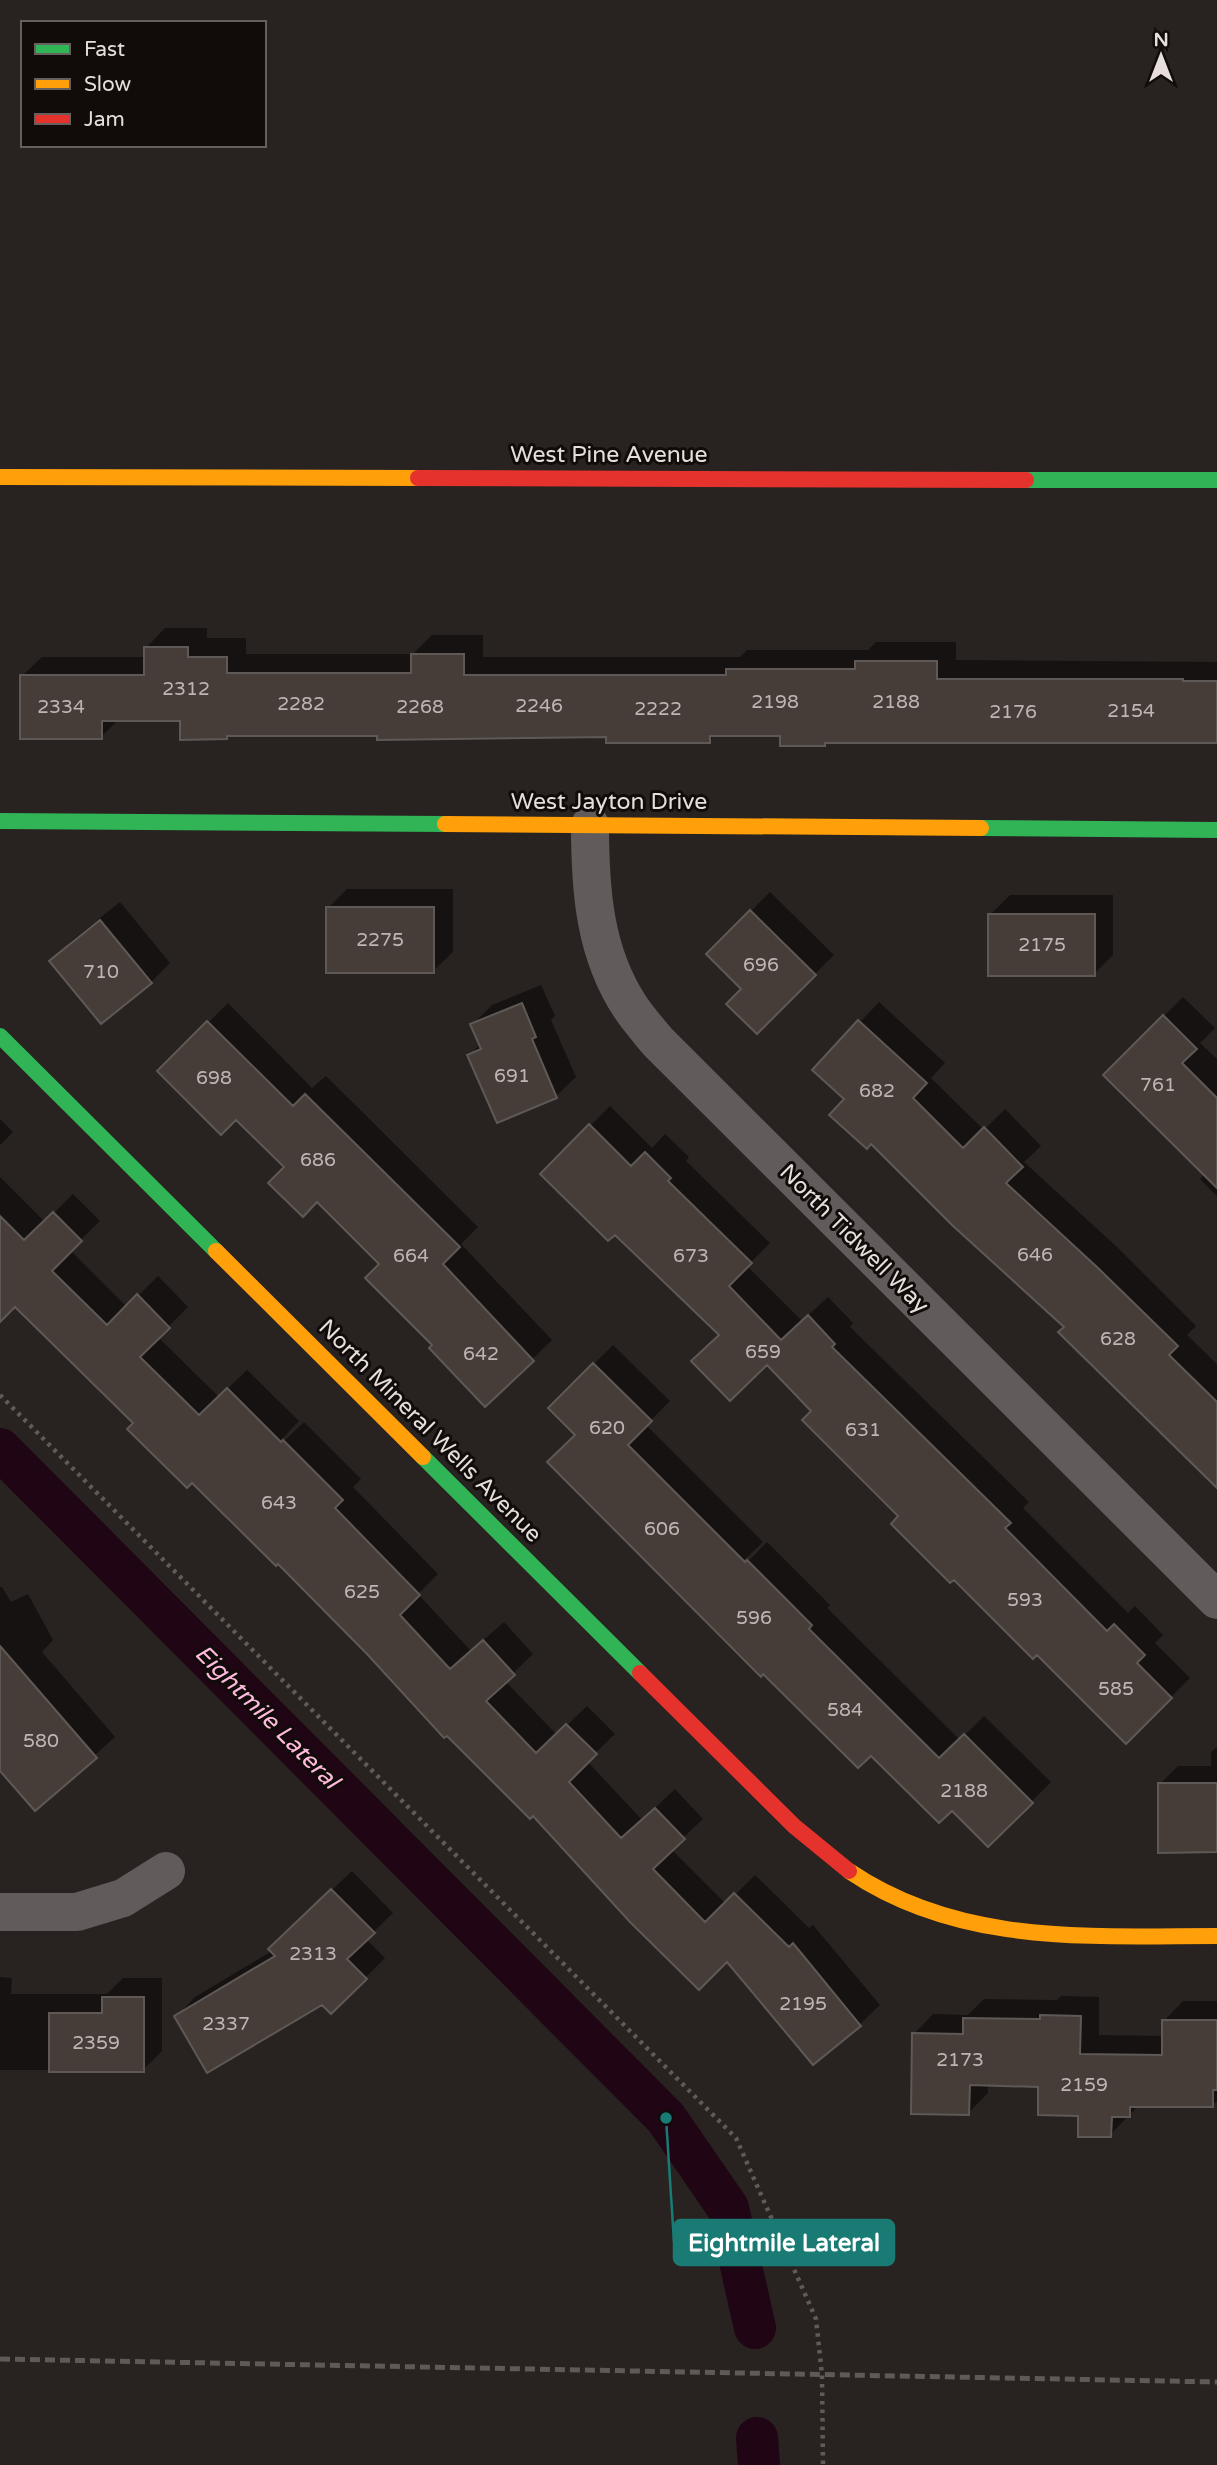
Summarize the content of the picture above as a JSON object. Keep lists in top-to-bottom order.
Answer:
{
  "streets": {
    "street": [
      "West Pine Avenue",
      "West Jayton Drive",
      "North Tidwell Way",
      "North Mineral Wells Avenue"
    ]
  },
  "crossings": [
    ["West Jayton Drive", "North Tidwell Way"]
  ],
  "water": ["Eightmile Lateral"],
  "places": ["Eightmile Lateral"],
  "house_numbers": [
    "2312",
    "2198",
    "2188",
    "2282",
    "2246",
    "2334",
    "2268",
    "2222",
    "2154",
    "2176",
    "2275",
    "2175",
    "696",
    "710",
    "691",
    "698",
    "761",
    "682",
    "686",
    "646",
    "664",
    "673",
    "628",
    "659",
    "642",
    "620",
    "631",
    "643",
    "606",
    "625",
    "593",
    "596",
    "585",
    "584",
    "580",
    "2188",
    "2313",
    "2195",
    "2337",
    "2359",
    "2173",
    "2159"
  ],
  "legend": ["Fast", "Slow", "Jam"],
  "north": "top"
}
